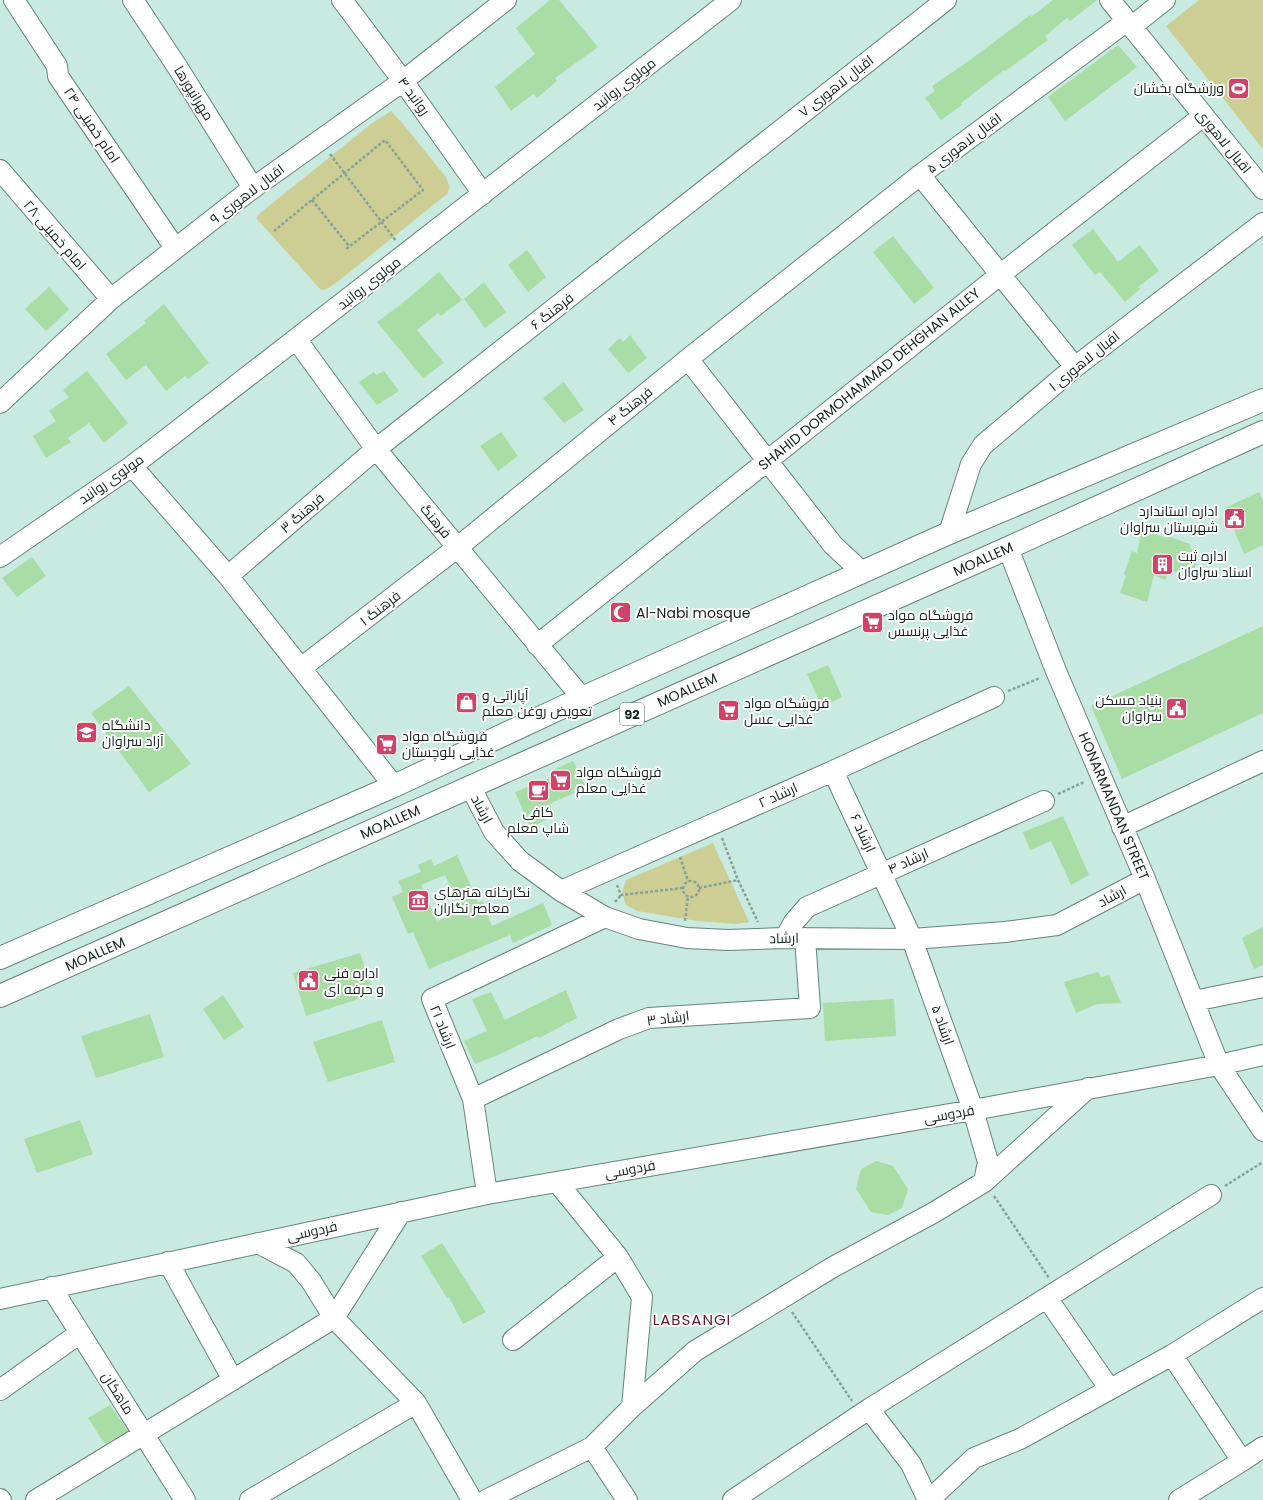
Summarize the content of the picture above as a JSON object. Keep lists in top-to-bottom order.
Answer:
{
  "streets": {
    "main road": ["MOALLEM", "92"],
    "street": [
      "مولوی روانبد",
      "اقبال لاهوری ۷",
      "مهرانپورها",
      "روانبد ۴",
      "امام خمینی ۲۴",
      "اقبال لاهوری",
      "اقبال لاهوری ۵",
      "اقبال لاهوری ۹",
      "امام خمینی ۲۸",
      "فرهنگ ۶",
      "اقبال لاهوری ۱",
      "SHAHID DORMOHAMMAD DEHGHAN ALLEY",
      "فرهنگ ۴",
      "فرهنگ ۳",
      "فرهنگ",
      "فرهنگ ۱",
      "ارشاد ۲",
      "HONARMANDAN STREET",
      "ارشاد",
      "ارشاد ۶",
      "ارشاد ۴",
      "ارشاد ۳",
      "ارشاد ۵",
      "ارشاد ۲۱",
      "فردوسی",
      "ماهکان"
    ]
  },
  "crossings": [
    ["مولوی روانبد", "روانبد ۴"],
    ["مولوی روانبد", "فرهنگ"],
    ["اقبال لاهوری ۷", "فرهنگ ۶"],
    ["مهرانپورها", "اقبال لاهوری ۹"],
    ["روانبد ۴", "اقبال لاهوری ۹"],
    ["امام خمینی ۲۴", "اقبال لاهوری ۹"],
    ["اقبال لاهوری", "اقبال لاهوری ۵"],
    ["اقبال لاهوری", "SHAHID DORMOHAMMAD DEHGHAN ALLEY"],
    ["اقبال لاهوری ۵", "فرهنگ ۴"],
    ["اقبال لاهوری ۹", "امام خمینی ۲۸"],
    ["فرهنگ ۶", "فرهنگ ۳"],
    ["فرهنگ ۶", "فرهنگ"],
    ["اقبال لاهوری ۱", "92"],
    ["SHAHID DORMOHAMMAD DEHGHAN ALLEY", "فرهنگ"],
    ["فرهنگ ۴", "فرهنگ"],
    ["فرهنگ ۴", "فرهنگ ۱"],
    ["فرهنگ ۳", "فرهنگ"],
    ["فرهنگ", "فرهنگ ۱"],
    ["فرهنگ", "92"],
    ["MOALLEM", "HONARMANDAN STREET"],
    ["MOALLEM", "ارشاد"],
    ["ارشاد ۲", "ارشاد"],
    ["ارشاد ۲", "ارشاد ۶"],
    ["HONARMANDAN STREET", "ارشاد"],
    ["HONARMANDAN STREET", "فردوسی"],
    ["ارشاد", "ارشاد ۶"],
    ["ارشاد", "ارشاد ۴"],
    ["ارشاد", "ارشاد ۳"],
    ["ارشاد", "ارشاد ۵"],
    ["ارشاد", "ارشاد ۲۱"],
    ["ارشاد ۶", "ارشاد ۴"],
    ["ارشاد ۶", "ارشاد ۵"],
    ["ارشاد ۳", "ارشاد ۲۱"],
    ["ارشاد ۵", "فردوسی"],
    ["ارشاد ۲۱", "فردوسی"],
    ["فردوسی", "ماهکان"]
  ],
  "districts": ["LABSANGI"],
  "places": {
    "sports": ["ورزشگاه بخشان"],
    "public building": ["اداره استاندارد شهرستان سراوان", "بنیاد مسکن سراوان", "اداره فنی و حرفه ای"],
    "building": ["اداره ثبت اسناد سراوان"],
    "mosque": ["Al-Nabi mosque"],
    "supermarket": [
      "فروشگاه مواد غذایی پرنسس",
      "فروشگاه مواد غذایی عسل",
      "فروشگاه مواد غذایی بلوچستان",
      "فروشگاه مواد غذایی معلم"
    ],
    "shop": ["آپاراتی و تعویض روغن معلم"],
    "school or university": ["دانشگاه آزاد سراوان"],
    "cafe": ["کافی شاپ معلم"],
    "museum": ["نگارخانه هنرهای معاصر نگاران"]
  }
}
